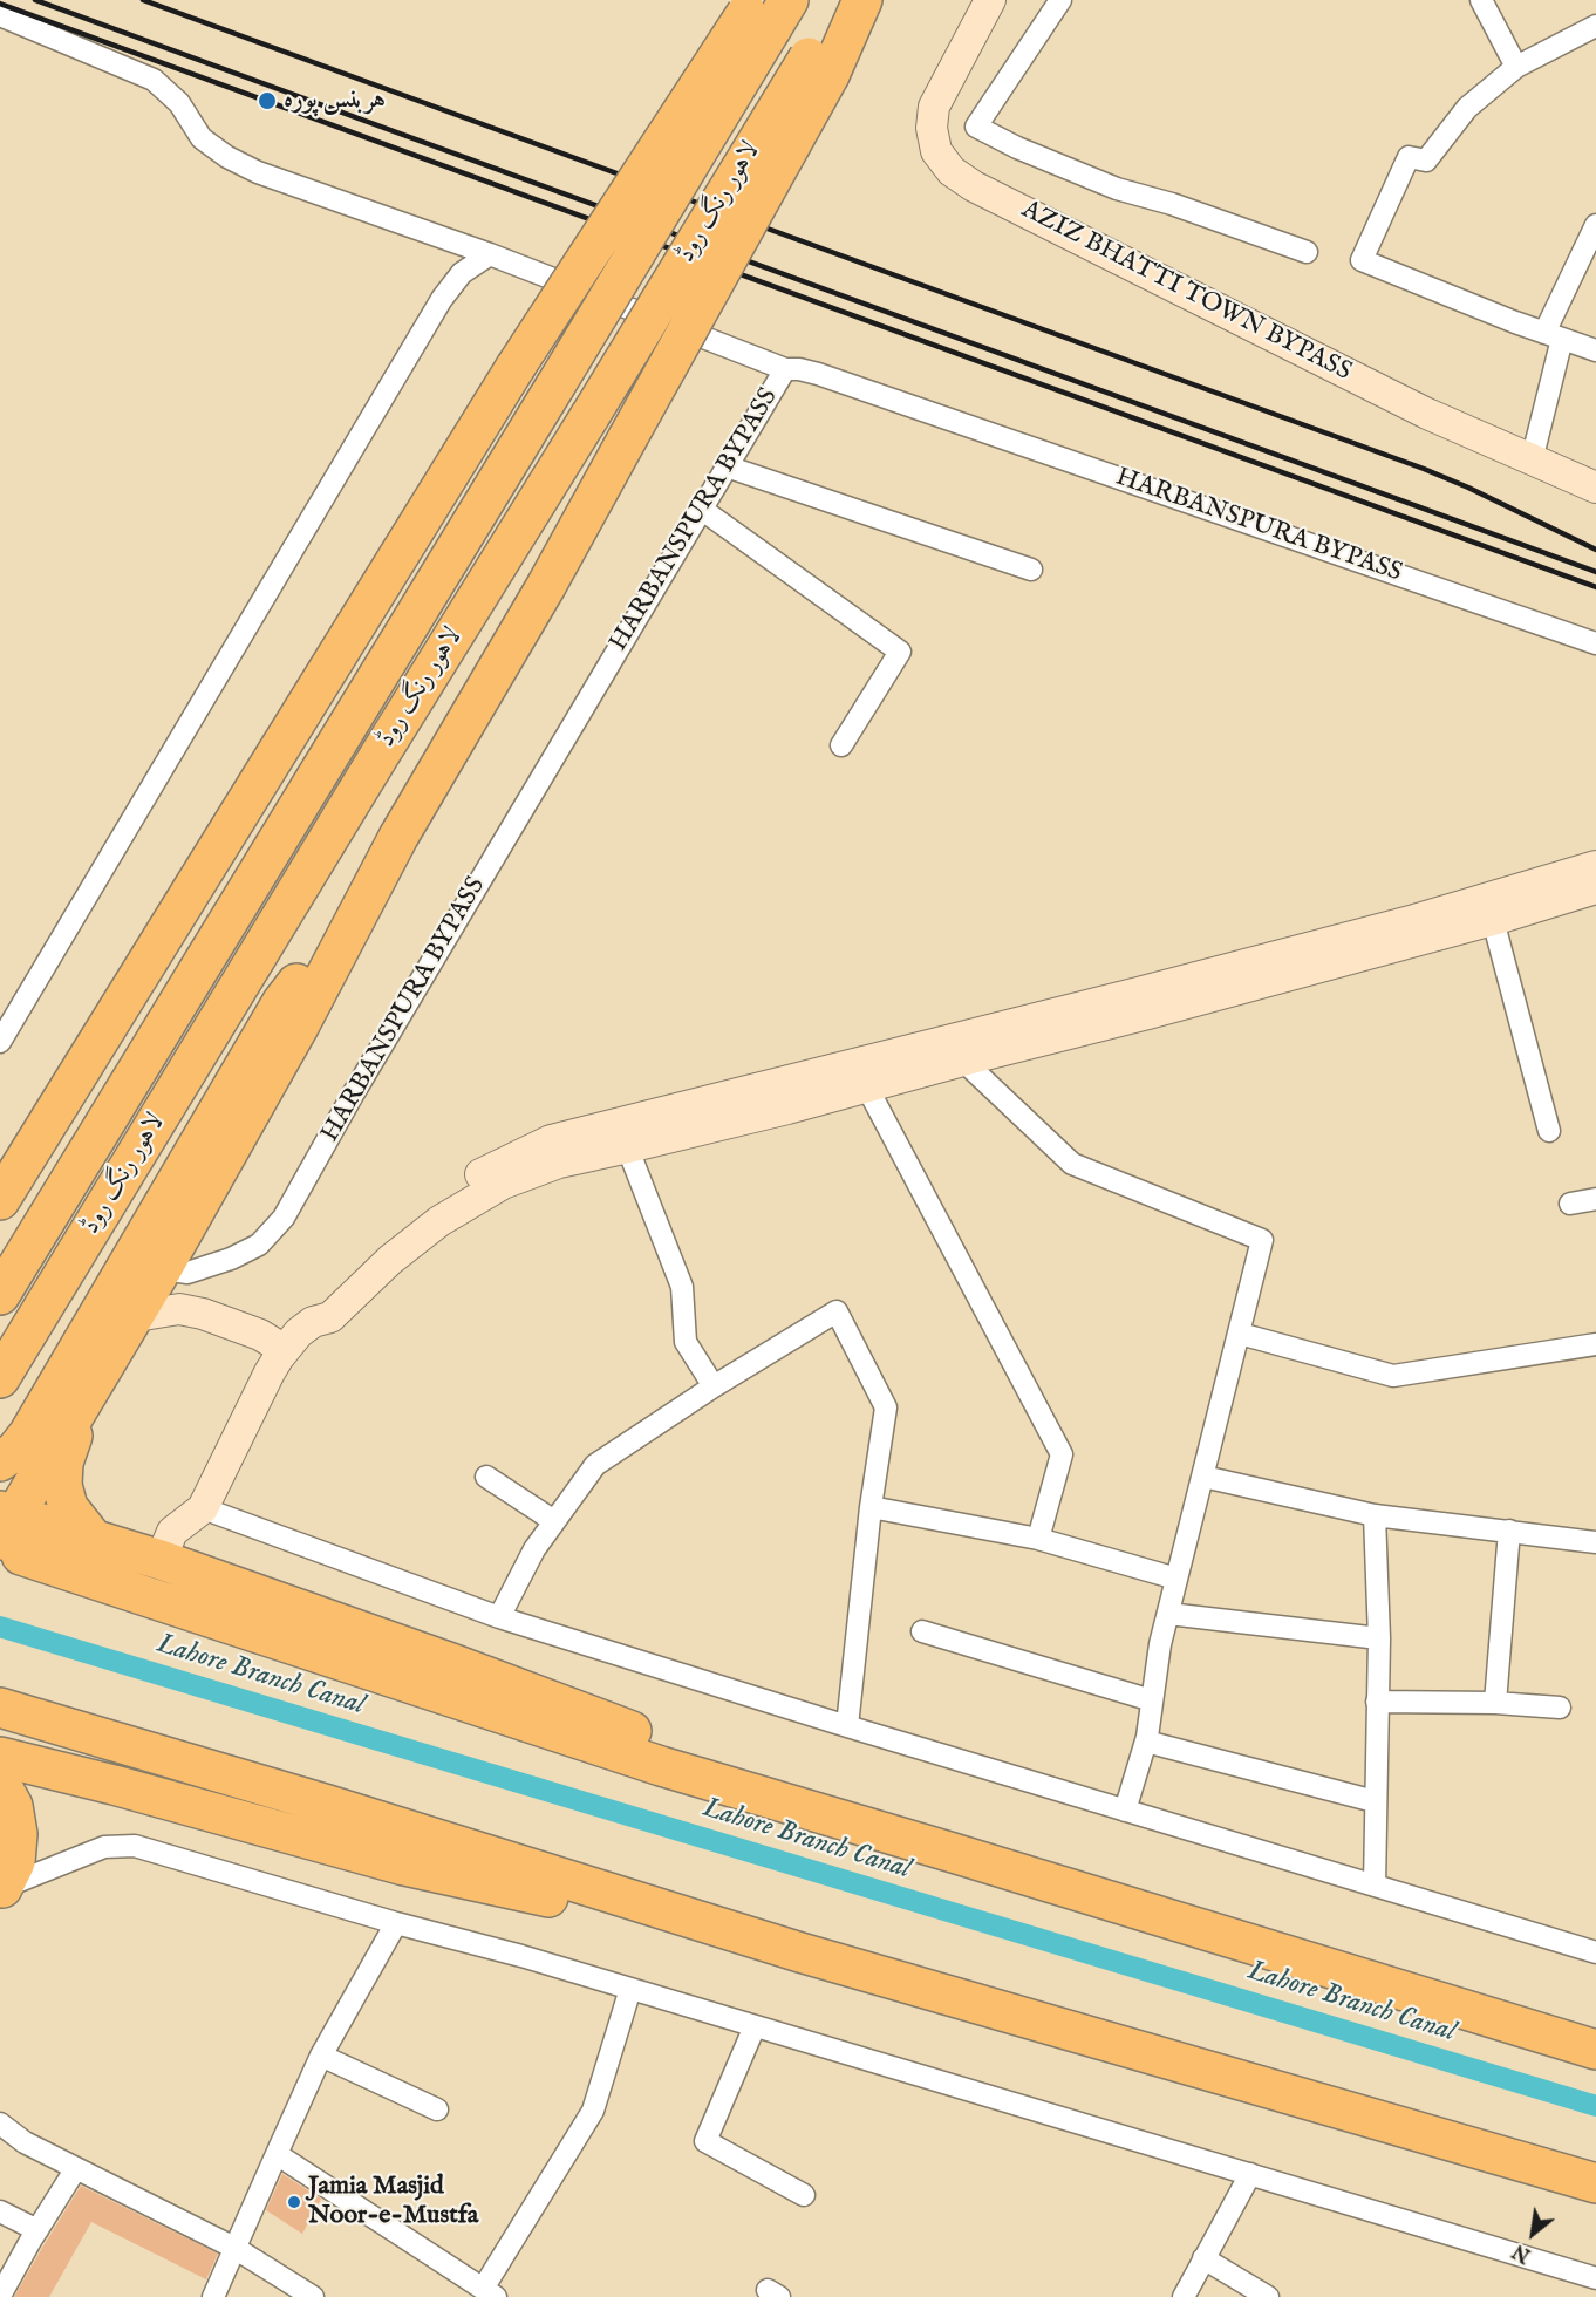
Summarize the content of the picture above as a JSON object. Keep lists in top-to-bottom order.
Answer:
{
  "streets": {
    "highway": ["لاہور رنگ روڈ"],
    "main road": ["AZIZ BHATTI TOWN BYPASS"],
    "street": ["HARBANSPURA BYPASS"]
  },
  "water": ["Lahore Branch Canal"],
  "places": ["ہربنس پورہ", "Jamia Masjid Noor-e-Mustfa"],
  "north": "bottom left"
}
